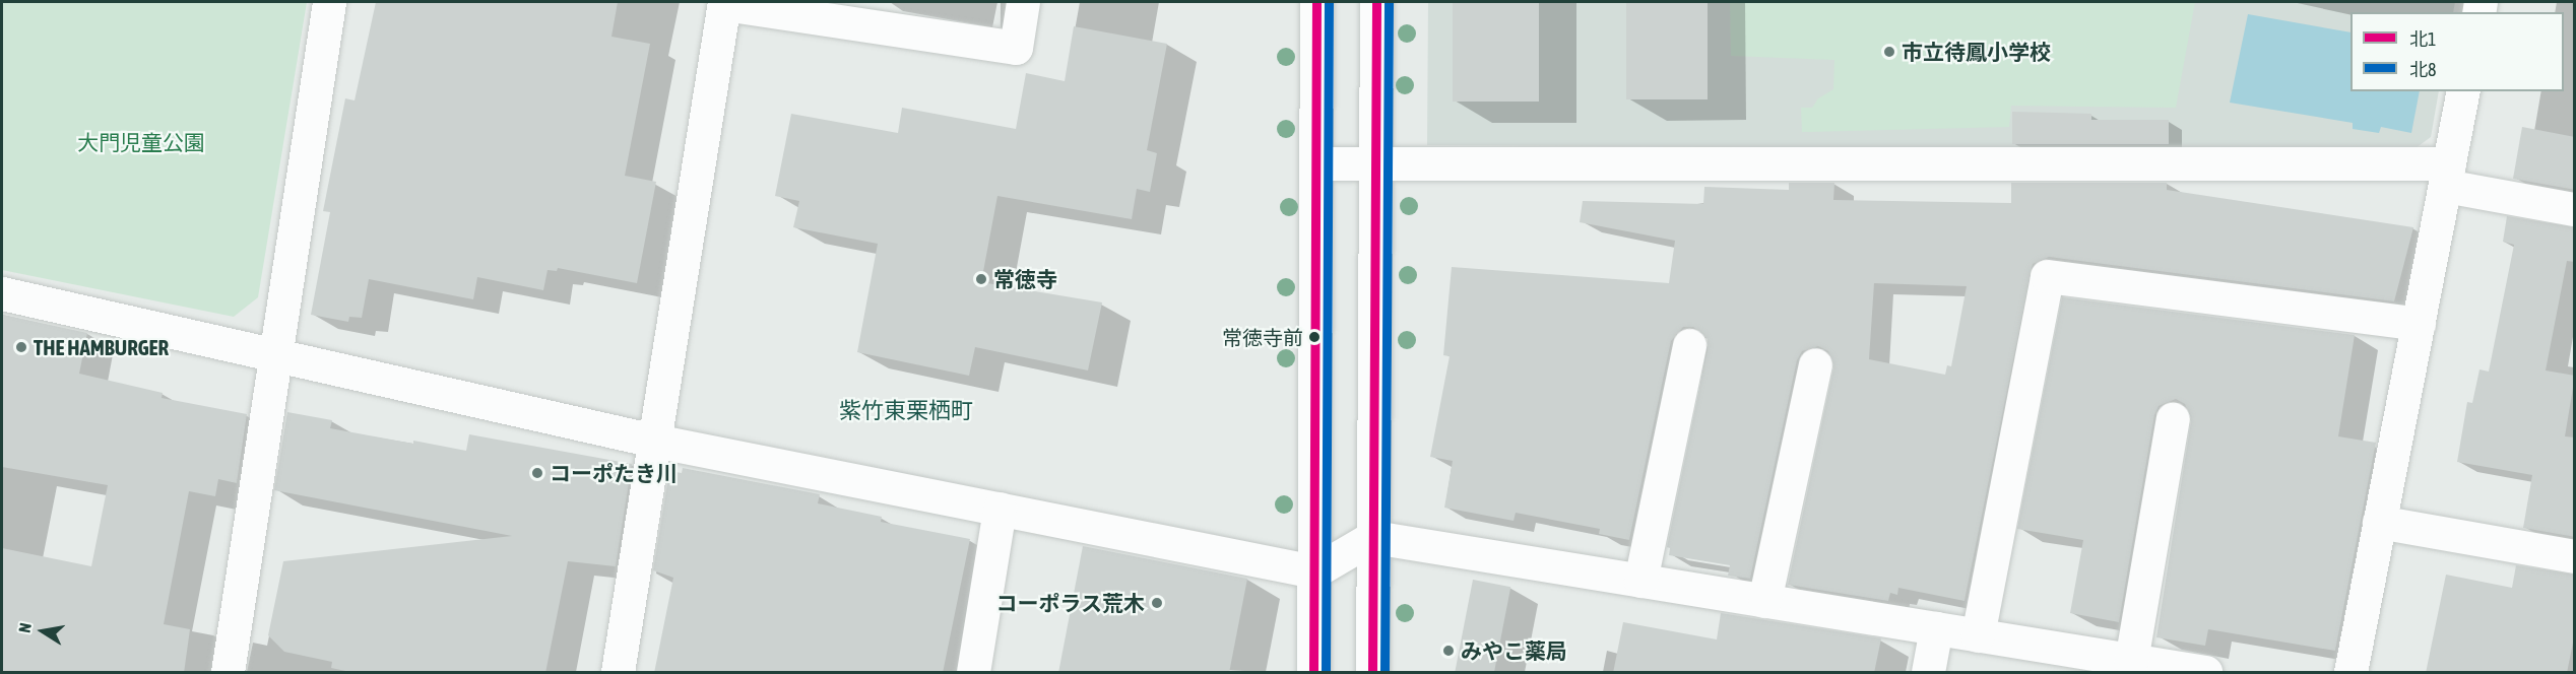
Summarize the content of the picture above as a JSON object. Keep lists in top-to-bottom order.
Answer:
{
  "districts": ["紫竹東栗栖町"],
  "parks": ["大門児童公園"],
  "places": [
    "市立待鳳小学校",
    "常徳寺",
    "常徳寺前",
    "THE HAMBURGER",
    "コーポたき川",
    "コーポラス荒木",
    "みやこ薬局"
  ],
  "lines": ["transit line 北1", "transit line 北8"],
  "legend": ["北1", "北8"],
  "north": "left"
}
